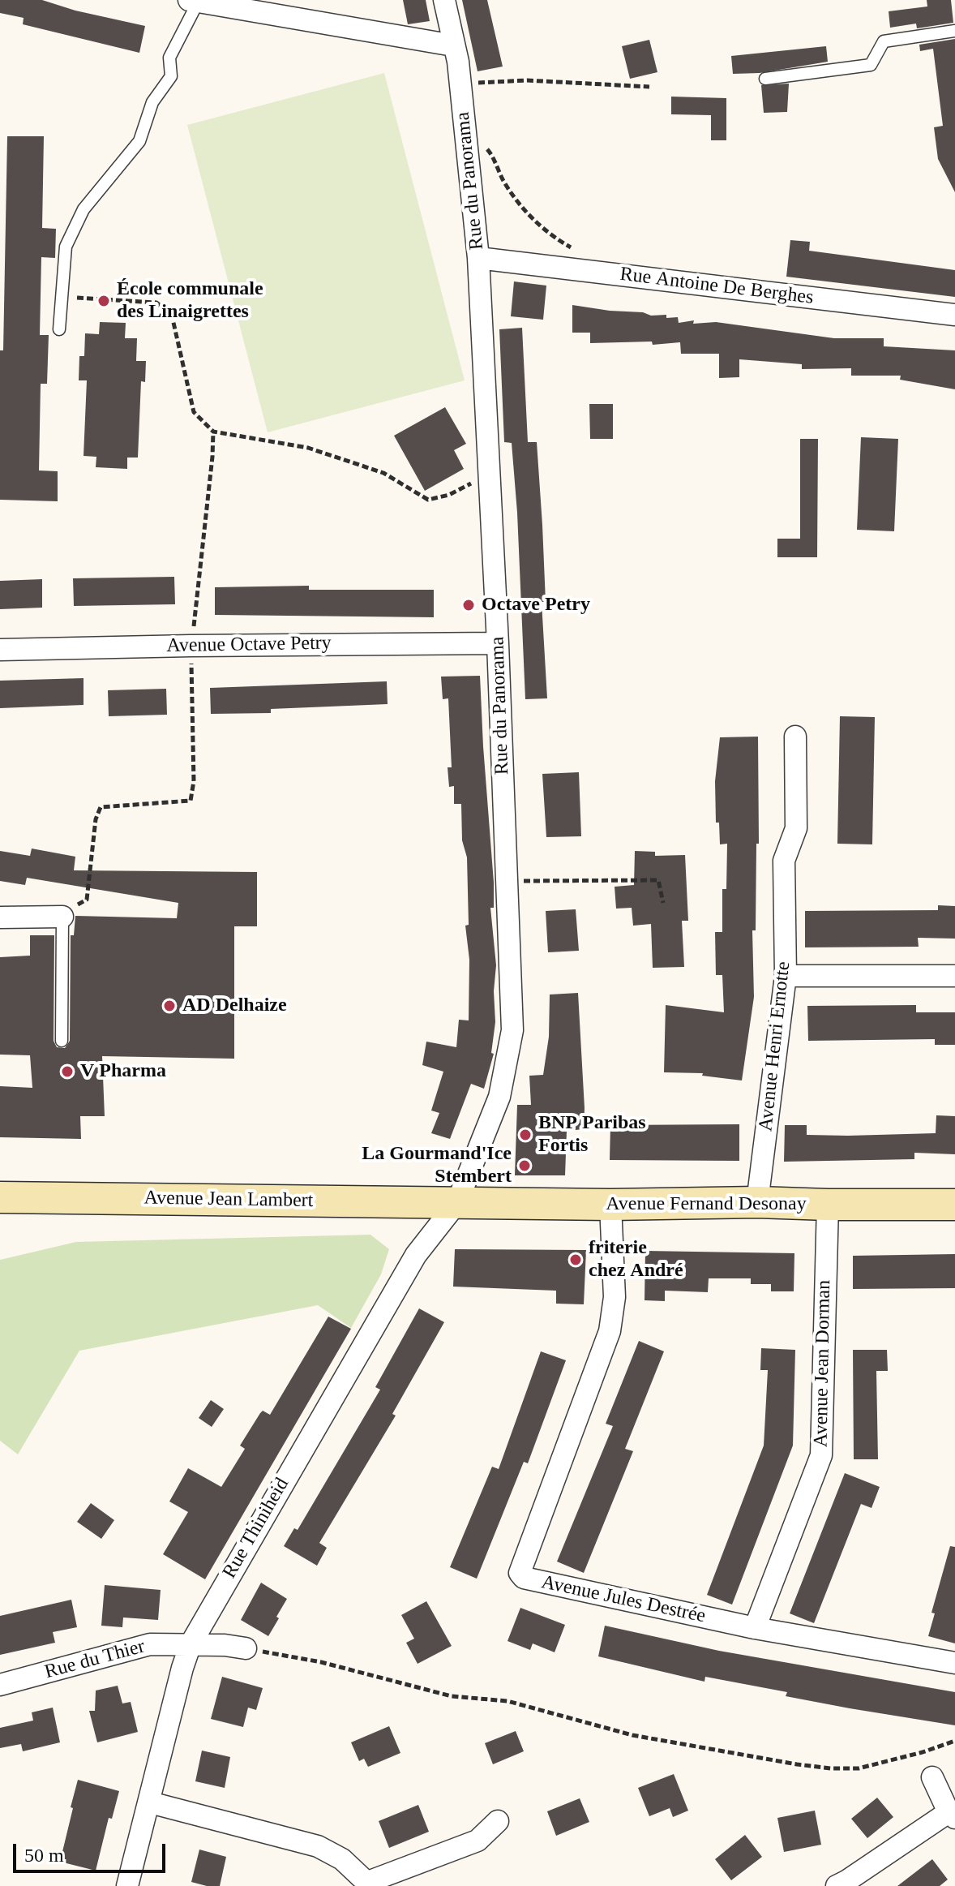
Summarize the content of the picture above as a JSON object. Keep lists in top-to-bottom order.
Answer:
{
  "streets": {
    "main road": ["Avenue Jean Lambert", "Avenue Fernand Desonay"],
    "street": [
      "Rue du Panorama",
      "Rue Antoine De Berghes",
      "Avenue Octave Petry",
      "Avenue Henri Ernotte",
      "Avenue Jean Dorman",
      "Rue Thiniheid",
      "Avenue Jules Destrée",
      "Rue du Thier"
    ]
  },
  "crossings": [
    ["Rue du Panorama", "Rue Antoine De Berghes"],
    ["Rue du Panorama", "Avenue Octave Petry"],
    ["Rue du Panorama", "Avenue Jean Lambert"],
    ["Rue du Panorama", "Avenue Fernand Desonay"],
    ["Rue du Panorama", "Rue Thiniheid"],
    ["Avenue Henri Ernotte", "Avenue Fernand Desonay"],
    ["Avenue Jean Lambert", "Avenue Fernand Desonay"],
    ["Avenue Jean Lambert", "Rue Thiniheid"],
    ["Avenue Fernand Desonay", "Avenue Jean Dorman"],
    ["Avenue Fernand Desonay", "Rue Thiniheid"],
    ["Avenue Fernand Desonay", "Avenue Jules Destrée"],
    ["Avenue Jean Dorman", "Avenue Jules Destrée"],
    ["Rue Thiniheid", "Rue du Thier"]
  ],
  "places": [
    "École communale des Linaigrettes",
    "Octave Petry",
    "AD Delhaize",
    "V Pharma",
    "BNP Paribas Fortis",
    "La Gourmand'Ice Stembert",
    "friterie chez André"
  ],
  "scale_bar": "50 m"
}
